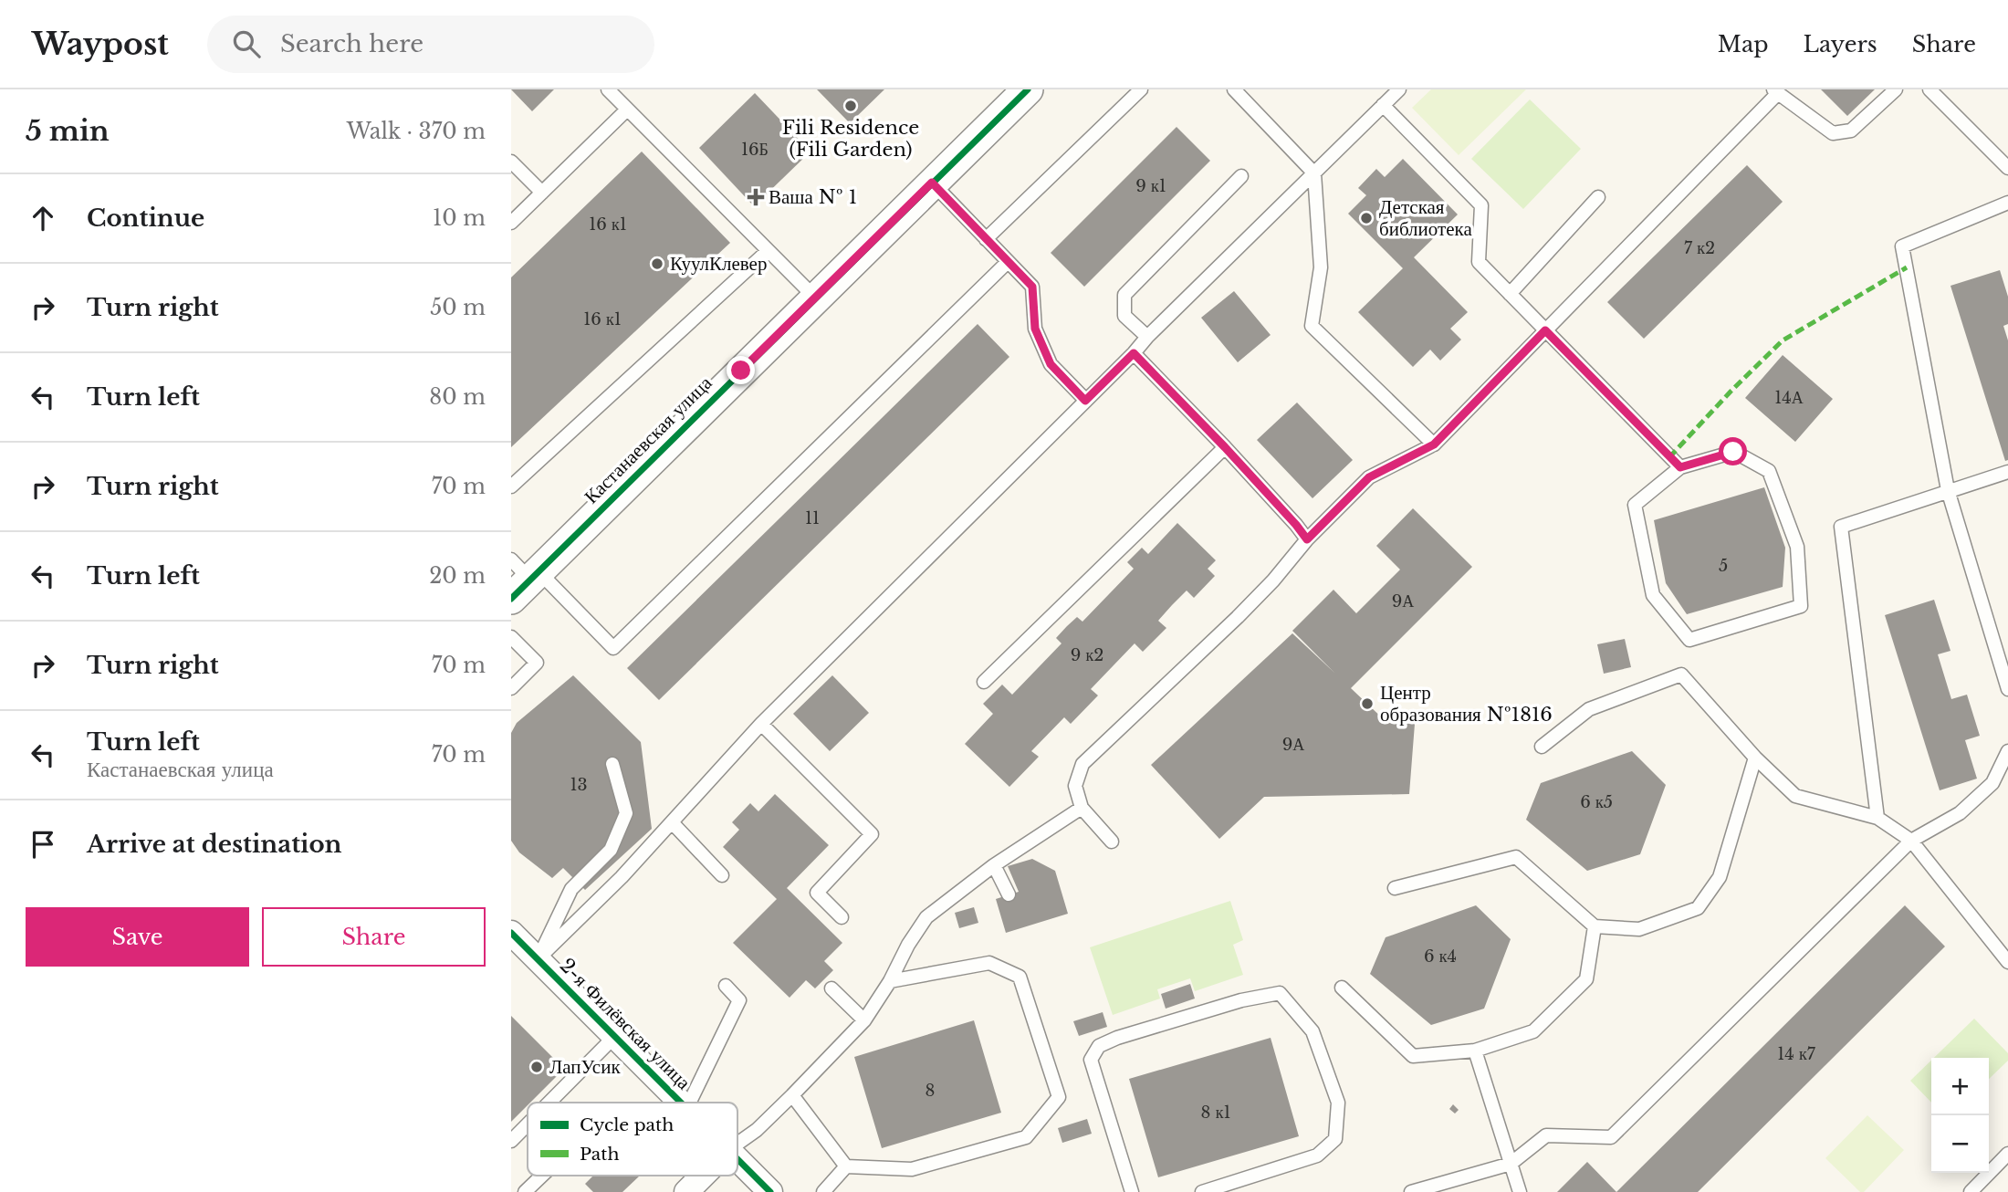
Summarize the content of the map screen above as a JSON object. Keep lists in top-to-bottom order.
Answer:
{
  "streets": {
    "street": ["Кастанаевская улица", "2-я Филёвская улица"]
  },
  "places": {
    "other": [
      "Fili Residence (Fili Garden)",
      "Детская библиотека",
      "КуулКлевер",
      "Центр образования №1816",
      "ЛапУсик"
    ],
    "health": ["Ваша № 1"]
  },
  "house_numbers": [
    "16Б",
    "9 к1",
    "16 к1",
    "7 к2",
    "16 к1",
    "14А",
    "11",
    "5",
    "9А",
    "9 к2",
    "9А",
    "13",
    "6 к5",
    "6 к4",
    "14 к7",
    "8",
    "8 к1"
  ],
  "legend": ["Cycle path", "Path"],
  "page": {
    "header": "Waypost",
    "search": "Search here",
    "nav": ["Map", "Layers", "Share"],
    "heading": ["5 min", "Walk · 370 m"],
    "list": [
      ["Continue", "10 m"],
      ["Turn right", "50 m"],
      ["Turn left", "80 m"],
      ["Turn right", "70 m"],
      ["Turn left", "20 m"],
      ["Turn right", "70 m"],
      ["Turn left", "Кастанаевская улица", "70 m"],
      "Arrive at destination"
    ],
    "buttons": ["Save", "Share"],
    "map_buttons": ["+", "−"]
  }
}
